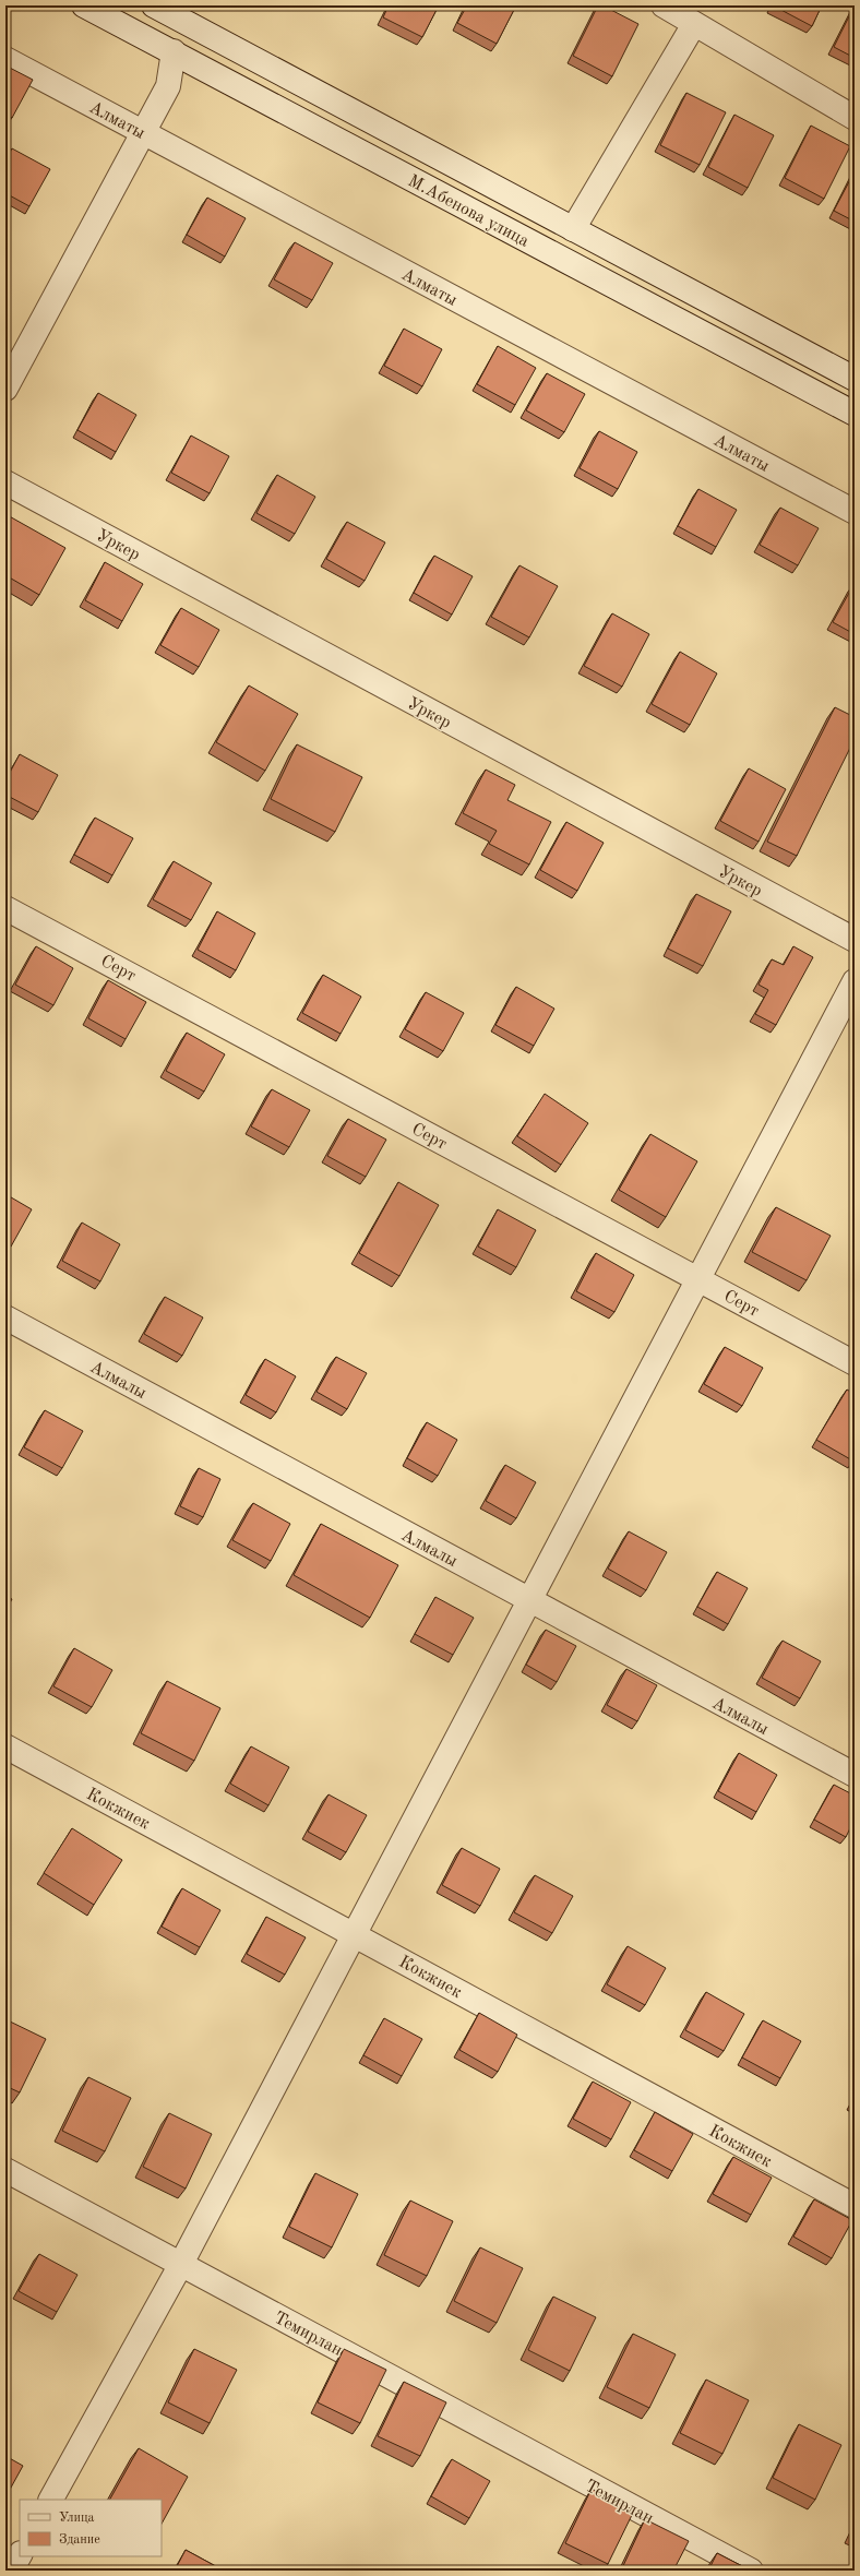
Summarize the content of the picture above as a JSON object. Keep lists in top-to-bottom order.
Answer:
{
  "streets": {
    "street": [
      "Алматы",
      "М.Абенова улица",
      "Уркер",
      "Серт",
      "Алмалы",
      "Кокжиек",
      "Темирлан"
    ]
  },
  "legend": ["Улица", "Здание"]
}
